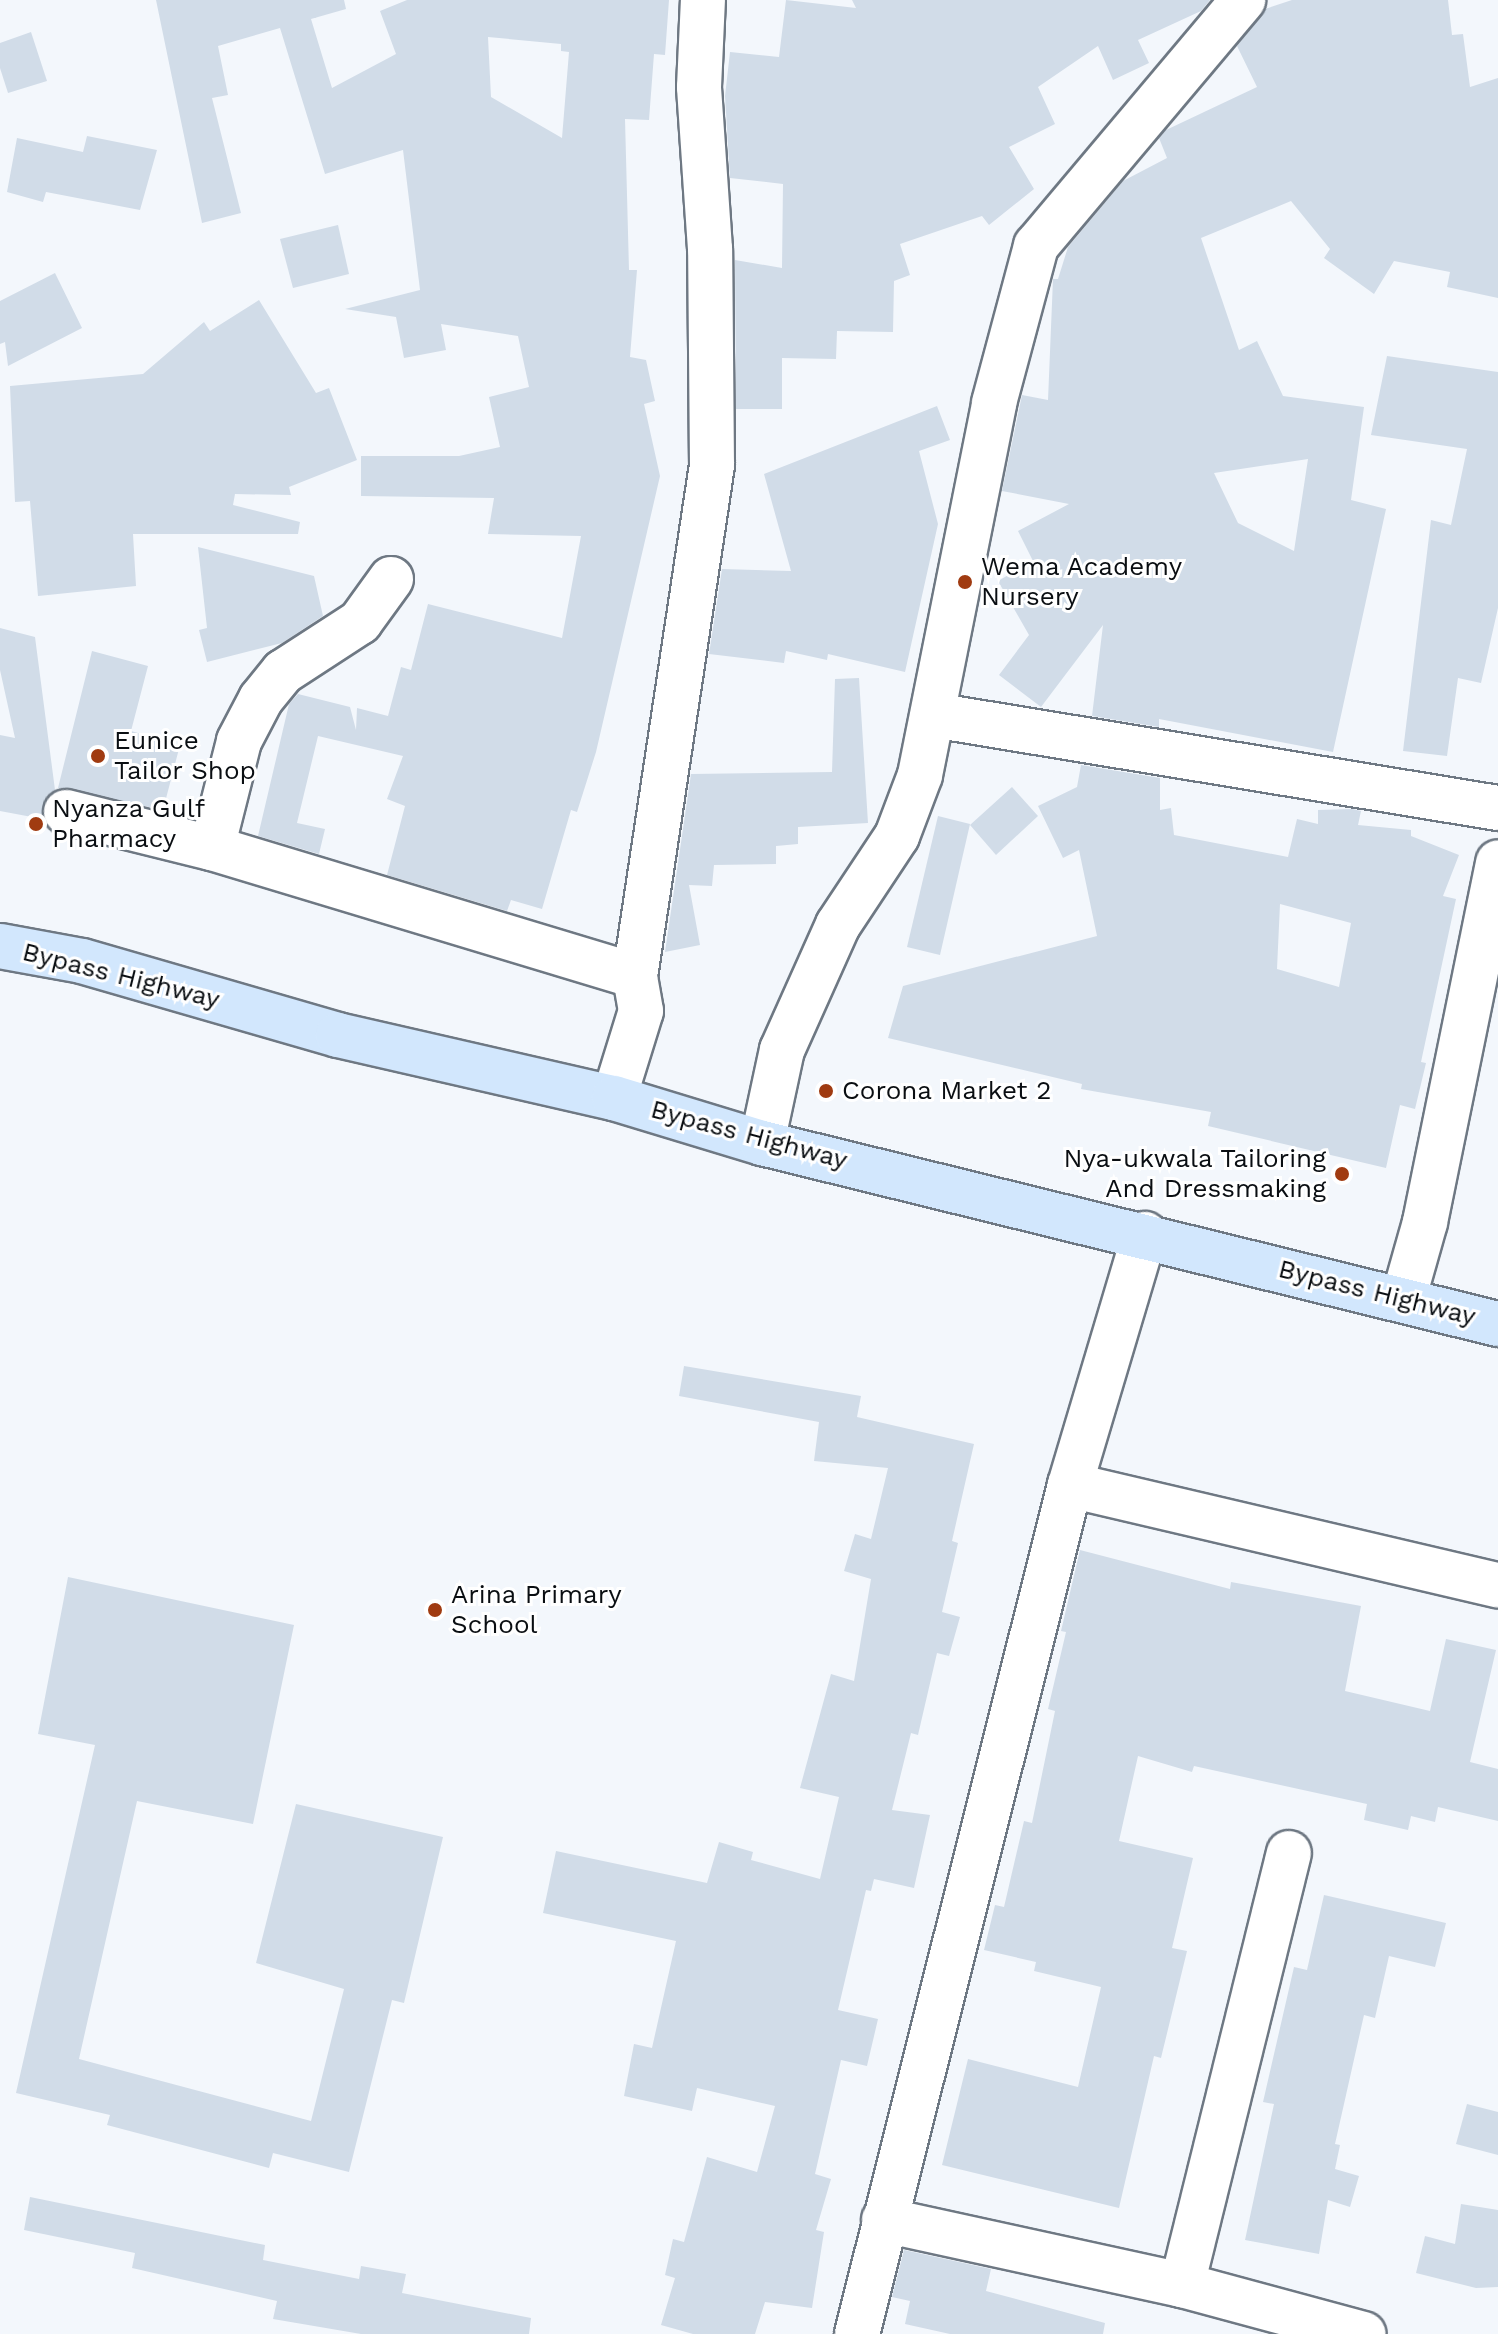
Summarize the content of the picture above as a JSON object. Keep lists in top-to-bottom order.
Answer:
{
  "streets": {
    "main road": ["Bypass Highway"]
  },
  "places": [
    "Wema Academy Nursery",
    "Eunice Tailor Shop",
    "Nyanza Gulf Pharmacy",
    "Corona Market 2",
    "Nya-ukwala Tailoring And Dressmaking",
    "Arina Primary School"
  ]
}
